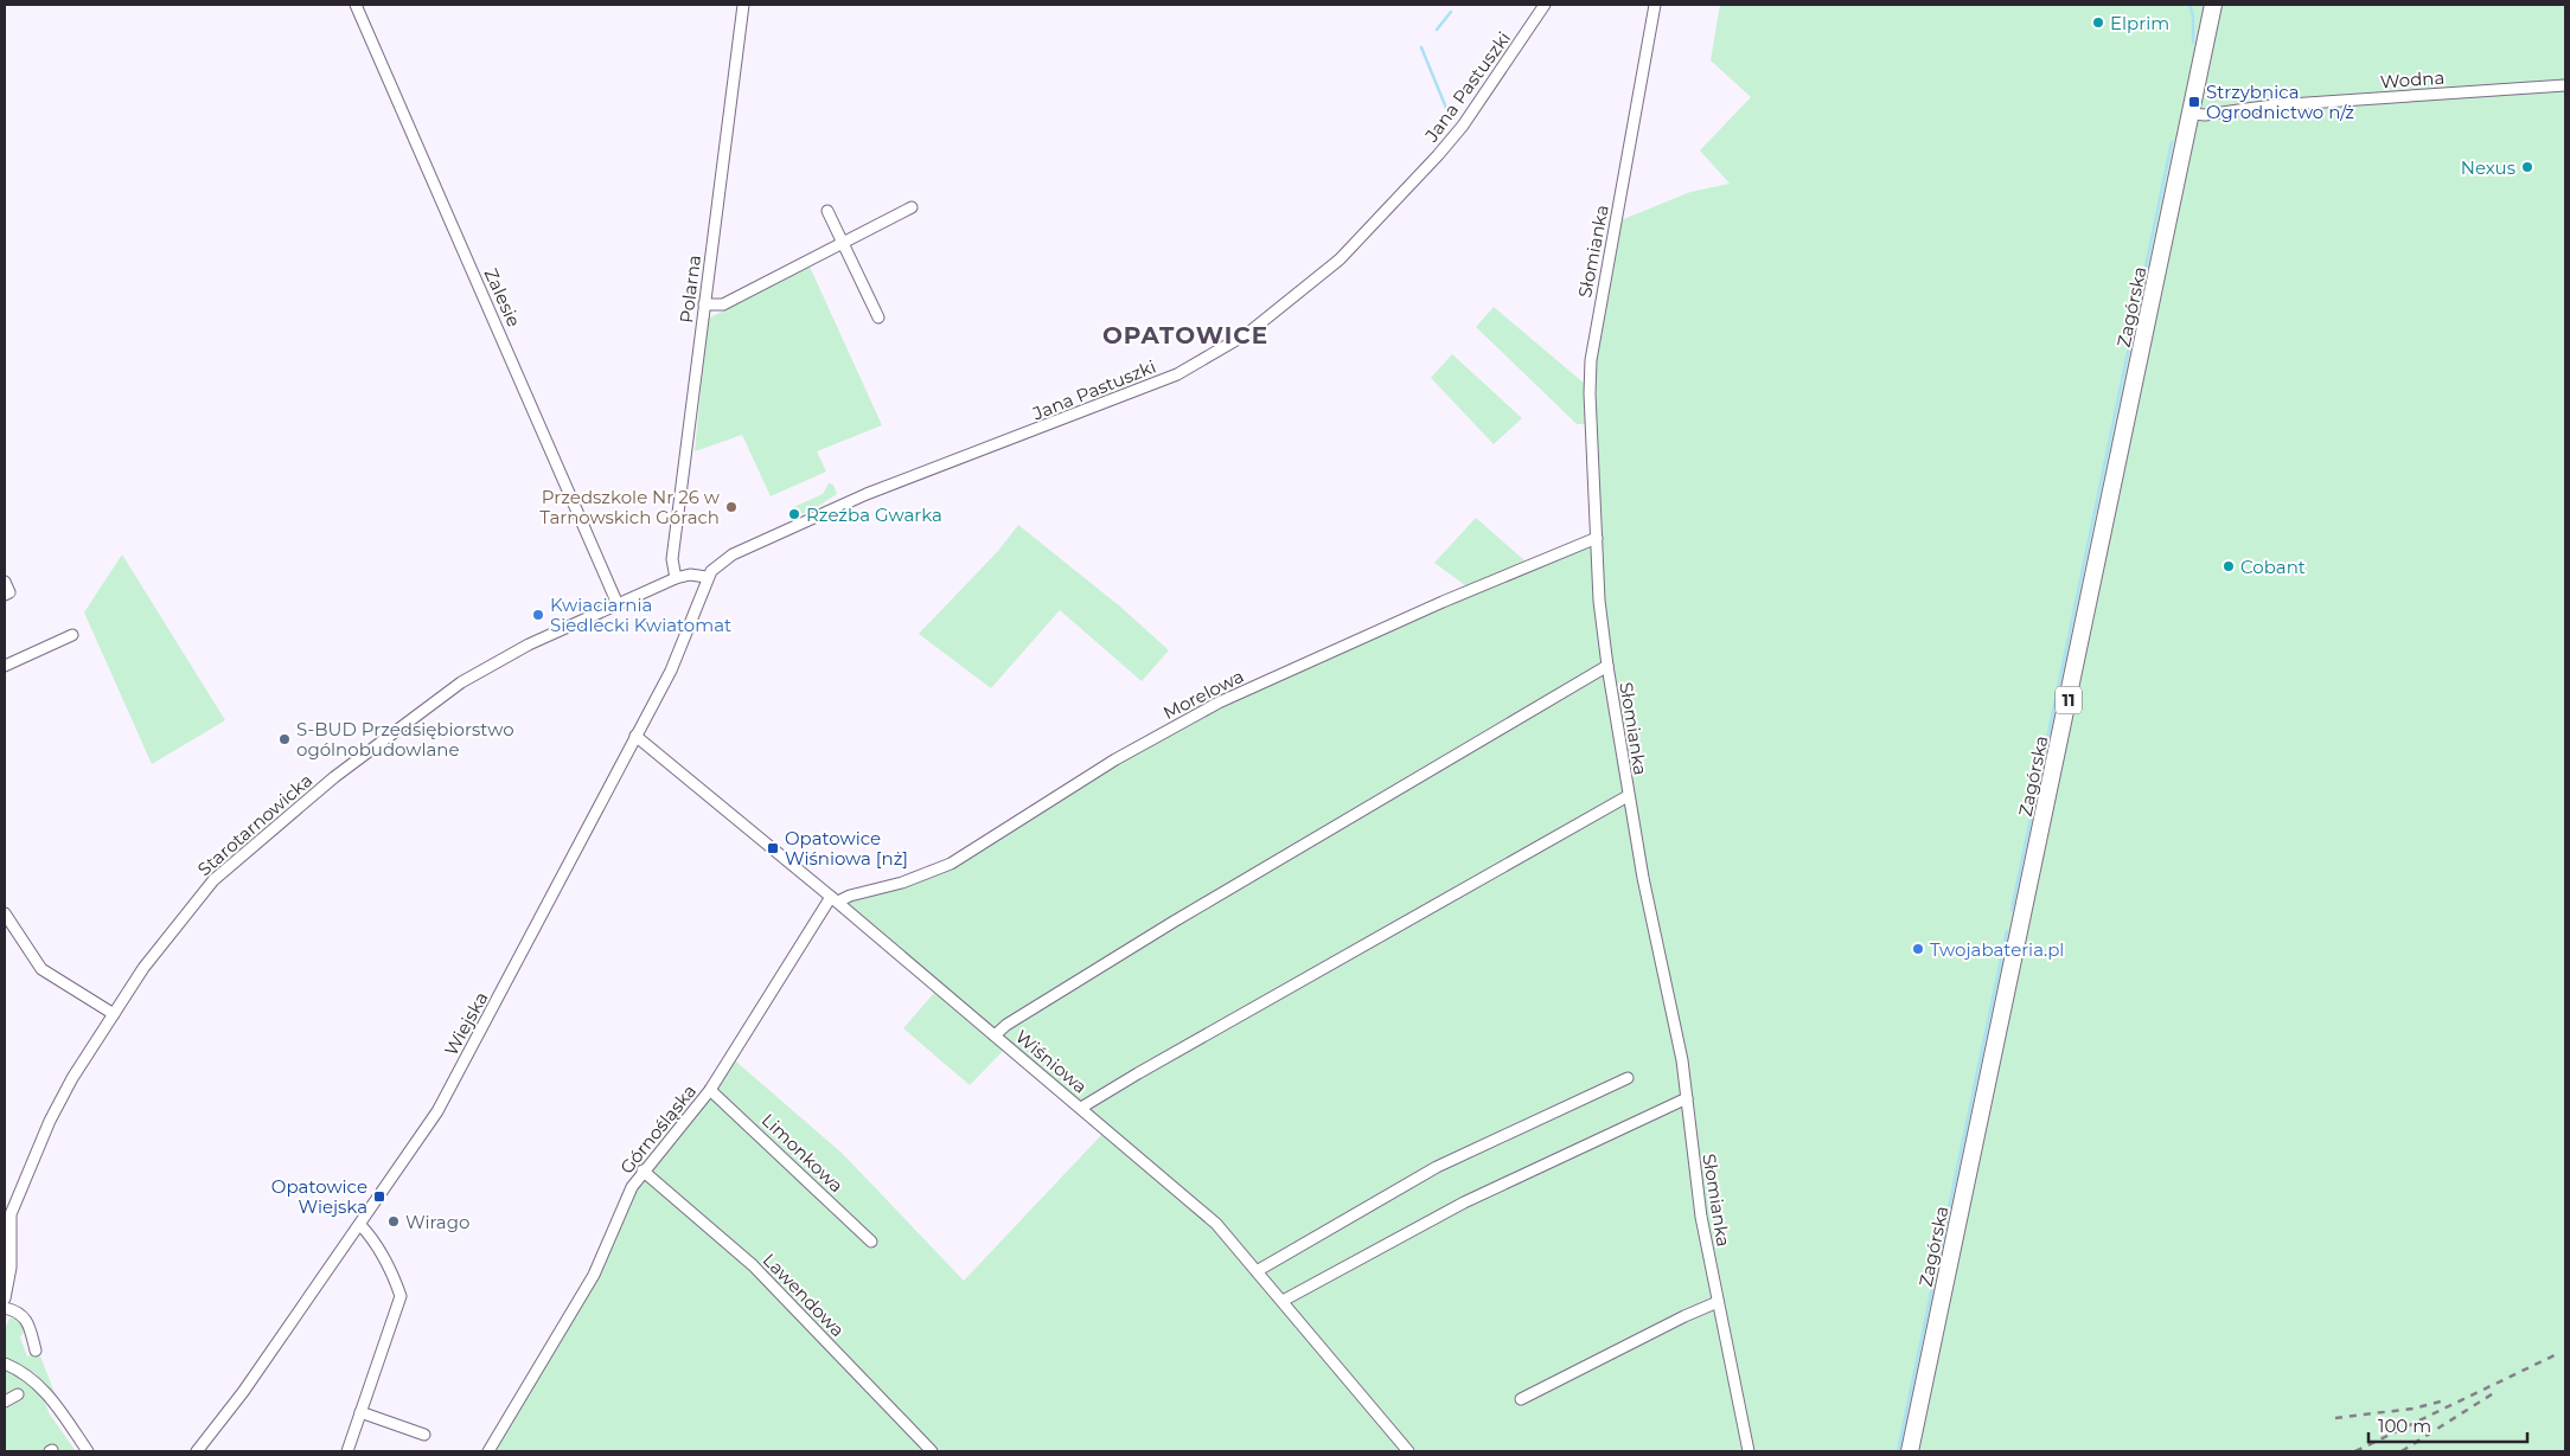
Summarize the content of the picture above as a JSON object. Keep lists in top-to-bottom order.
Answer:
{
  "streets": {
    "highway": ["Zagórska", "11"],
    "street": [
      "Wodna",
      "Jana Pastuszki",
      "Słomianka",
      "Polarna",
      "Zalesie",
      "Morelowa",
      "Starotarnowicka",
      "Wiejska",
      "Wiśniowa",
      "Górnośląska",
      "Limonkowa",
      "Lawendowa"
    ]
  },
  "crossings": [
    ["Wodna", "Zagórska"],
    ["Jana Pastuszki", "Starotarnowicka"],
    ["Jana Pastuszki", "Wiejska"],
    ["Słomianka", "Morelowa"],
    ["Polarna", "Starotarnowicka"],
    ["Zalesie", "Starotarnowicka"],
    ["Morelowa", "Wiśniowa"],
    ["Morelowa", "Górnośląska"],
    ["Starotarnowicka", "Wiejska"],
    ["Wiejska", "Wiśniowa"],
    ["Wiśniowa", "Górnośląska"],
    ["Górnośląska", "Limonkowa"],
    ["Górnośląska", "Lawendowa"]
  ],
  "districts": ["OPATOWICE"],
  "places": {
    "other": [
      "Elprim",
      "Nexus",
      "Przedszkole Nr 26 w Tarnowskich Górach",
      "Rzeźba Gwarka",
      "Cobant",
      "Kwiaciarnia Siedlecki Kwiatomat",
      "S-BUD Przedsiębiorstwo ogólnobudowlane",
      "Twojabateria.pl",
      "Wirago"
    ],
    "transit": ["Strzybnica Ogrodnictwo n/ż", "Opatowice Wiśniowa [nż]", "Opatowice Wiejska"]
  },
  "scale_bar": "100 m"
}
